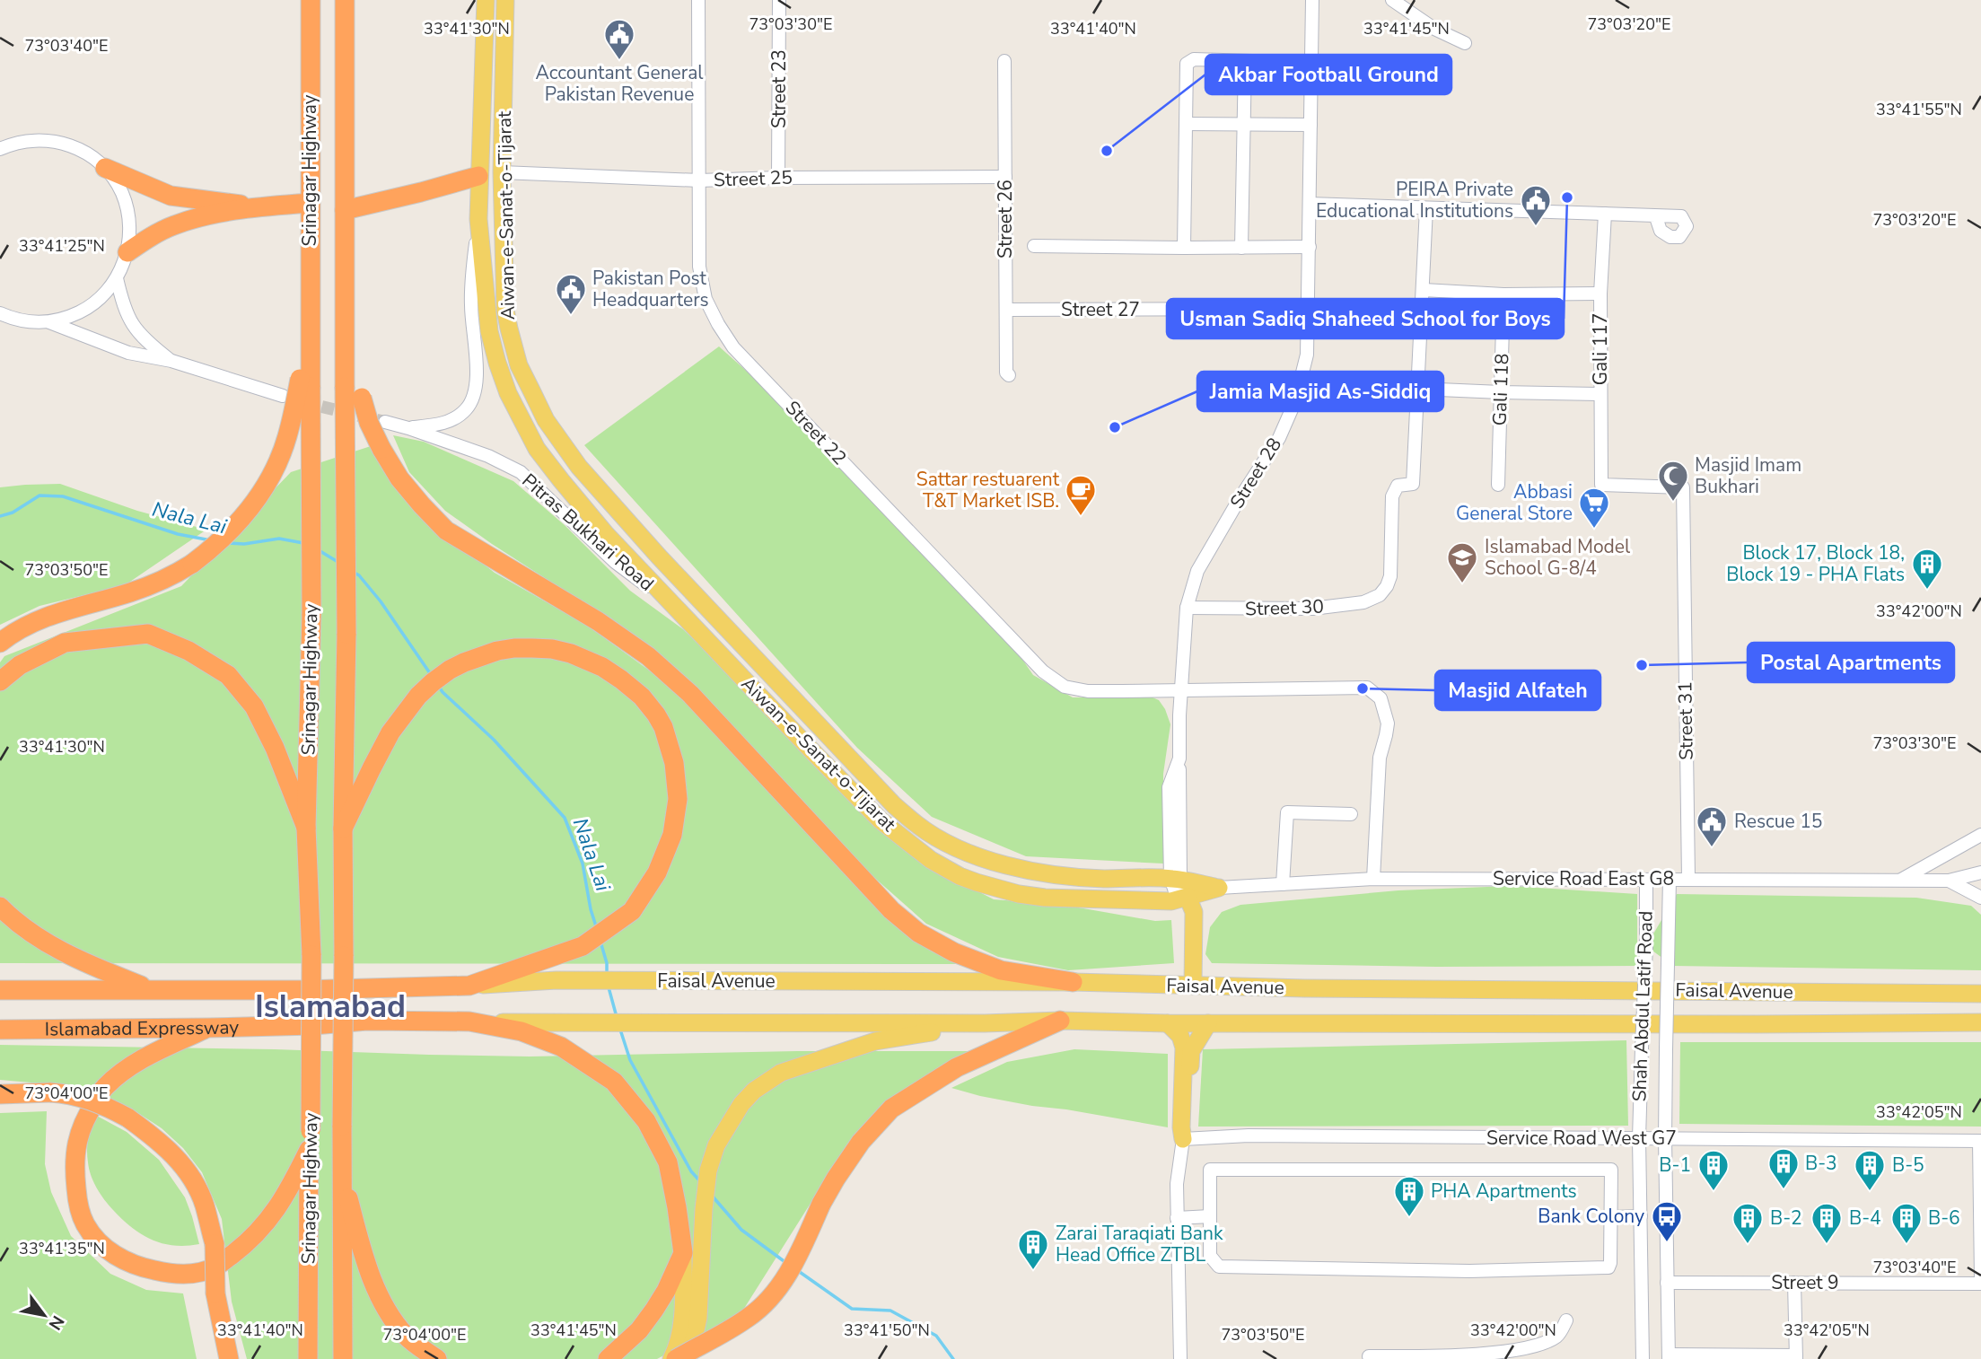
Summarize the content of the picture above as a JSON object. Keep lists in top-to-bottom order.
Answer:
{
  "streets": {
    "highway": ["Srinagar Highway", "Islamabad Expressway"],
    "main road": ["Aiwan-e-Sanat-o-Tijarat", "Faisal Avenue"],
    "street": [
      "Street 23",
      "Street 25",
      "Street 26",
      "Street 27",
      "Gali 117",
      "Gali 118",
      "Street 22",
      "Street 28",
      "Pitras Bukhari Road",
      "Street 30",
      "Street 31",
      "Service Road East G8",
      "Shah Abdul Latif Road",
      "Service Road West G7",
      "Street 9"
    ]
  },
  "crossings": [
    ["Street 23", "Street 25"],
    ["Srinagar Highway", "Islamabad Expressway"],
    ["Street 25", "Aiwan-e-Sanat-o-Tijarat"],
    ["Street 25", "Street 26"],
    ["Street 25", "Street 22"],
    ["Aiwan-e-Sanat-o-Tijarat", "Street 28"],
    ["Aiwan-e-Sanat-o-Tijarat", "Pitras Bukhari Road"],
    ["Aiwan-e-Sanat-o-Tijarat", "Service Road East G8"],
    ["Street 26", "Street 27"],
    ["Street 27", "Street 28"],
    ["Gali 117", "Street 31"],
    ["Street 22", "Street 28"],
    ["Street 22", "Service Road East G8"],
    ["Street 28", "Street 30"],
    ["Street 31", "Service Road East G8"],
    ["Service Road East G8", "Shah Abdul Latif Road"],
    ["Faisal Avenue", "Islamabad Expressway"],
    ["Shah Abdul Latif Road", "Service Road West G7"],
    ["Shah Abdul Latif Road", "Street 9"]
  ],
  "districts": ["Islamabad"],
  "water": ["Nala Lai"],
  "places": {
    "public building": [
      "Accountant General Pakistan Revenue",
      "PEIRA Private Educational Institutions",
      "Pakistan Post Headquarters",
      "Rescue 15"
    ],
    "other": [
      "Akbar Football Ground",
      "Usman Sadiq Shaheed School for Boys",
      "Jamia Masjid As-Siddiq",
      "Postal Apartments",
      "Masjid Alfateh"
    ],
    "mosque": ["Masjid Imam Bukhari"],
    "cafe": ["Sattar restuarent T&T Market ISB."],
    "supermarket": ["Abbasi General Store"],
    "school or university": ["Islamabad Model School G-8/4"],
    "building": [
      "Block 17, Block 18, Block 19 - PHA Flats",
      "B-3",
      "B-1",
      "B-5",
      "PHA Apartments",
      "B-2",
      "B-4",
      "B-6",
      "Zarai Taraqiati Bank Head Office ZTBL"
    ],
    "bus stop": ["Bank Colony"]
  },
  "north": "bottom right",
  "coordinates": [
    "73°03'20\"E",
    "73°03'30\"E",
    "33°41'30\"N",
    "33°41'40\"N",
    "33°41'45\"N",
    "73°03'40\"E",
    "33°41'55\"N",
    "33°41'25\"N",
    "73°03'50\"E",
    "33°42'00\"N",
    "73°04'00\"E",
    "33°42'05\"N",
    "33°41'35\"N",
    "33°41'50\"N"
  ]
}
